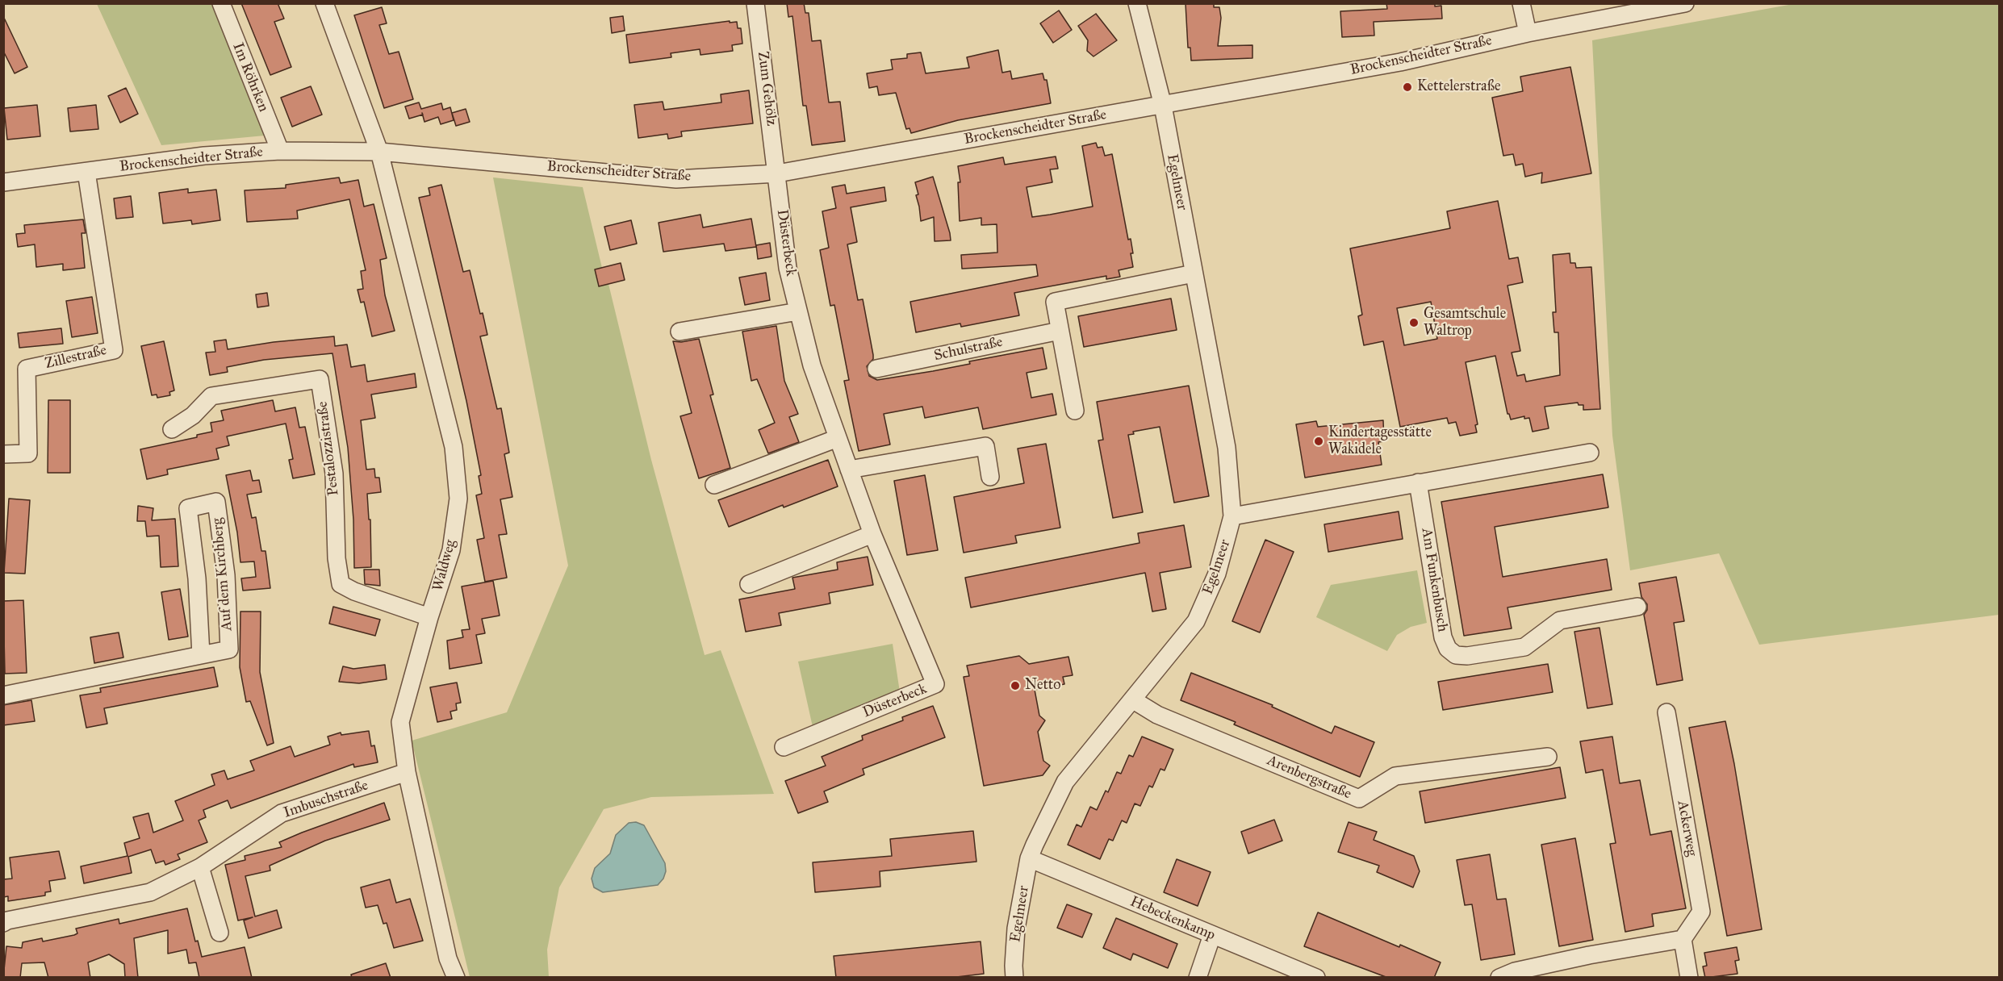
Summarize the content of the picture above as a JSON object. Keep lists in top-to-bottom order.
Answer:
{
  "streets": {
    "street": [
      "Brockenscheidter Straße",
      "Im Röhrken",
      "Zum Gehölz",
      "Egelmeer",
      "Düsterbeck",
      "Schulstraße",
      "Zillestraße",
      "Pestalozzistraße",
      "Waldweg",
      "Auf dem Kirchberg",
      "Am Funkenbusch",
      "Arenbergstraße",
      "Imbuschstraße",
      "Ackerweg",
      "Hebeckenkamp"
    ]
  },
  "crossings": [
    ["Brockenscheidter Straße", "Im Röhrken"],
    ["Brockenscheidter Straße", "Zum Gehölz"],
    ["Brockenscheidter Straße", "Egelmeer"],
    ["Brockenscheidter Straße", "Düsterbeck"],
    ["Brockenscheidter Straße", "Zillestraße"],
    ["Brockenscheidter Straße", "Waldweg"],
    ["Zum Gehölz", "Düsterbeck"],
    ["Egelmeer", "Arenbergstraße"],
    ["Egelmeer", "Hebeckenkamp"],
    ["Pestalozzistraße", "Waldweg"],
    ["Waldweg", "Imbuschstraße"]
  ],
  "places": [
    "Kettelerstraße",
    "Gesamtschule Waltrop",
    "Kindertagesstätte Wakidele",
    "Netto"
  ]
}
